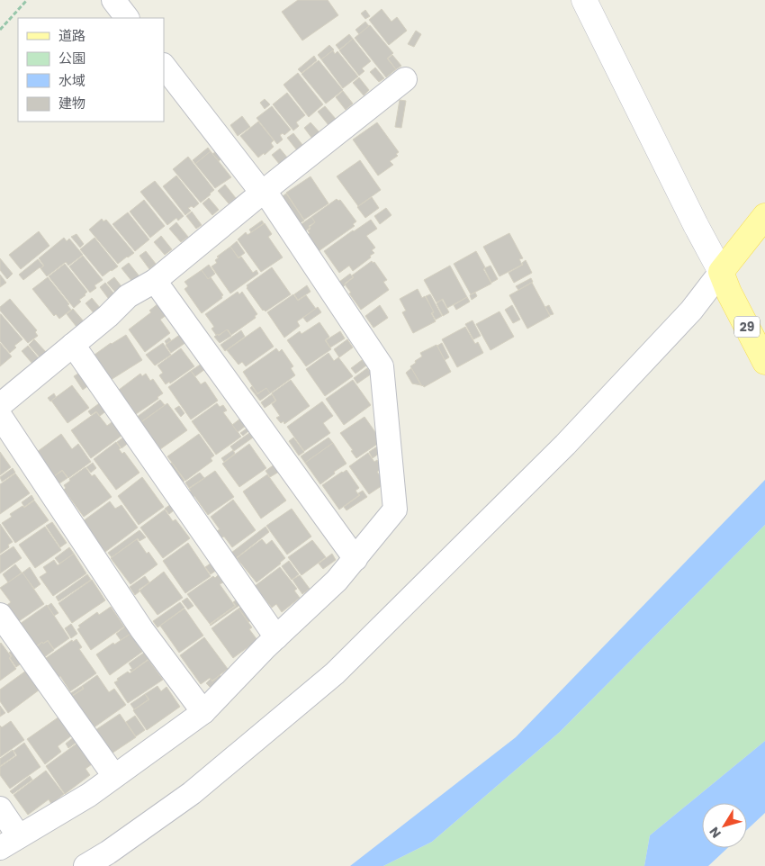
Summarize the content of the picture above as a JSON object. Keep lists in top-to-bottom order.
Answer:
{
  "streets": {
    "main road": ["29"]
  },
  "legend": [
    "道路",
    "公園",
    "水域",
    "建物"
  ],
  "north": "bottom left"
}
